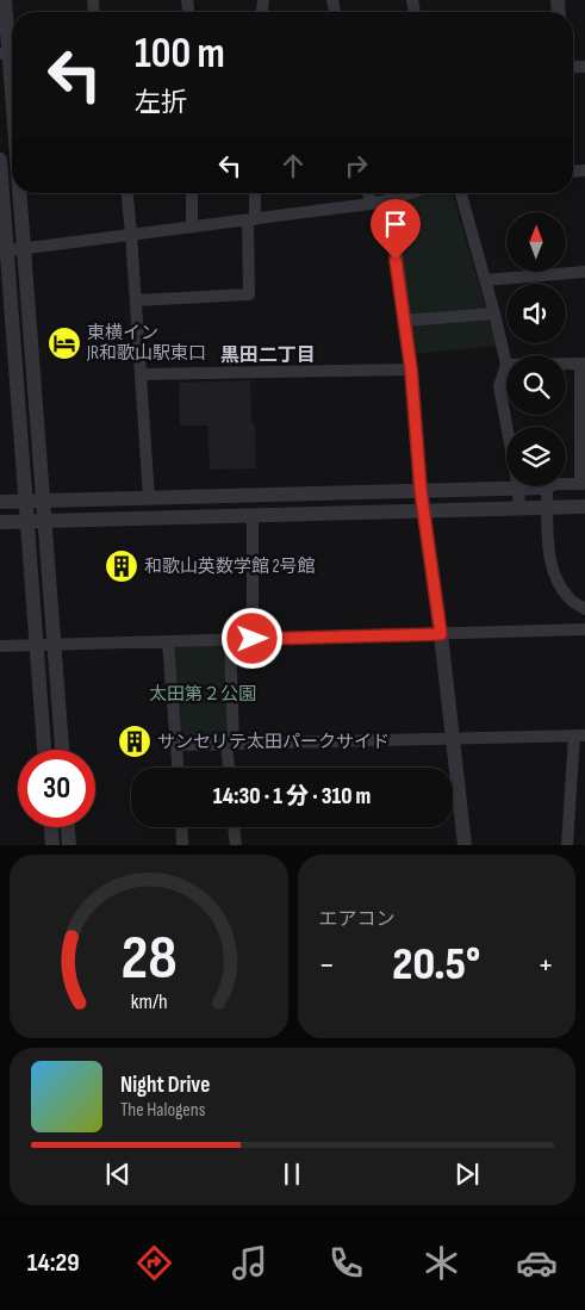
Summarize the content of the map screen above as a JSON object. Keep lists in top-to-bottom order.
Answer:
{
  "districts": ["黒田二丁目"],
  "parks": ["太田第２公園"],
  "places": {
    "hotel": ["東横イン JR和歌山駅東口"],
    "building": ["和歌山英数学館 2号館", "サンセリテ太田パークサイド"]
  },
  "north": "top",
  "page": {
    "turn": ["100 m", "左折"],
    "limit": "30",
    "trip": "14:30 · 1 分 · 310 m",
    "tile": "エアコン",
    "heat": ["−", "20.5°", "+"],
    "song": ["Night Drive", "The Halogens"],
    "tabs": "14:29",
    "gauge": ["28", "km/h"]
  }
}
